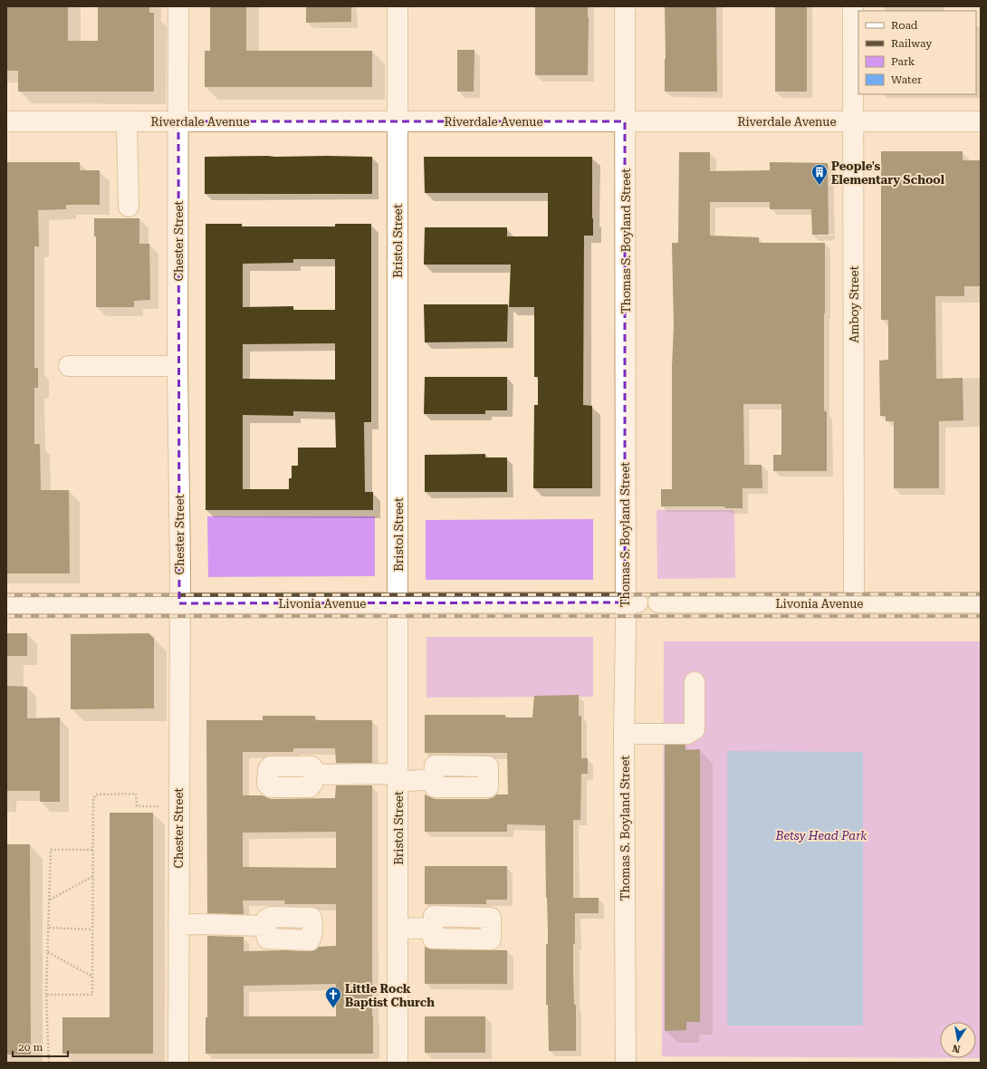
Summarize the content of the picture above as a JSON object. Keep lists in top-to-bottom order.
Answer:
{
  "streets": {
    "street": [
      "Riverdale Avenue",
      "Chester Street",
      "Bristol Street",
      "Thomas S. Boyland Street",
      "Amboy Street",
      "Livonia Avenue"
    ]
  },
  "crossings": [
    ["Riverdale Avenue", "Chester Street"],
    ["Riverdale Avenue", "Bristol Street"],
    ["Riverdale Avenue", "Thomas S. Boyland Street"],
    ["Riverdale Avenue", "Amboy Street"],
    ["Chester Street", "Livonia Avenue"],
    ["Bristol Street", "Livonia Avenue"],
    ["Thomas S. Boyland Street", "Livonia Avenue"],
    ["Amboy Street", "Livonia Avenue"]
  ],
  "parks": ["Betsy Head Park"],
  "places": {
    "building": ["People's Elementary School"],
    "church": ["Little Rock Baptist Church"]
  },
  "legend": [
    "Road",
    "Railway",
    "Park",
    "Water"
  ],
  "scale_bar": "20 m",
  "north": "bottom"
}
